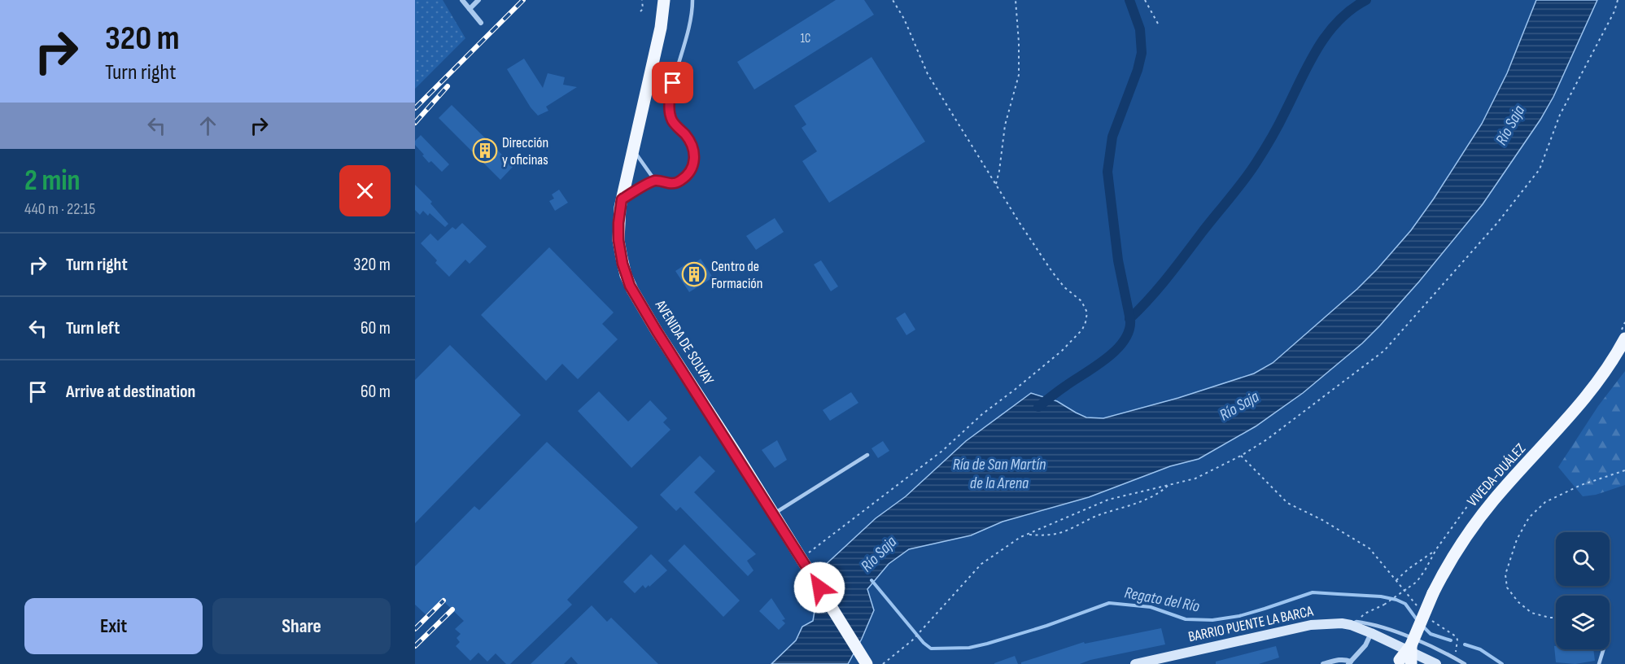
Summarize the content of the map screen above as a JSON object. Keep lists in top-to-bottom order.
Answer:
{
  "streets": {
    "main road": ["AVENIDA DE SOLVAY", "VIVEDA-DUÁLEZ"],
    "street": ["BARRIO PUENTE LA BARCA"]
  },
  "water": ["Río Saja", "Ría de San Martín de la Arena", "Regato del Río"],
  "places": {
    "building": ["Dirección y oficinas", "Centro de Formación"]
  },
  "house_numbers": ["1C"],
  "page": {
    "turn": ["320 m", "Turn right"],
    "heading": ["2 min", "440 m · 22:15"],
    "list": [
      {
        "name": "Turn right",
        "value": "320 m"
      },
      {
        "name": "Turn left",
        "value": "60 m"
      },
      {
        "name": "Arrive at destination",
        "value": "60 m"
      }
    ],
    "buttons": ["Exit", "Share"]
  }
}
